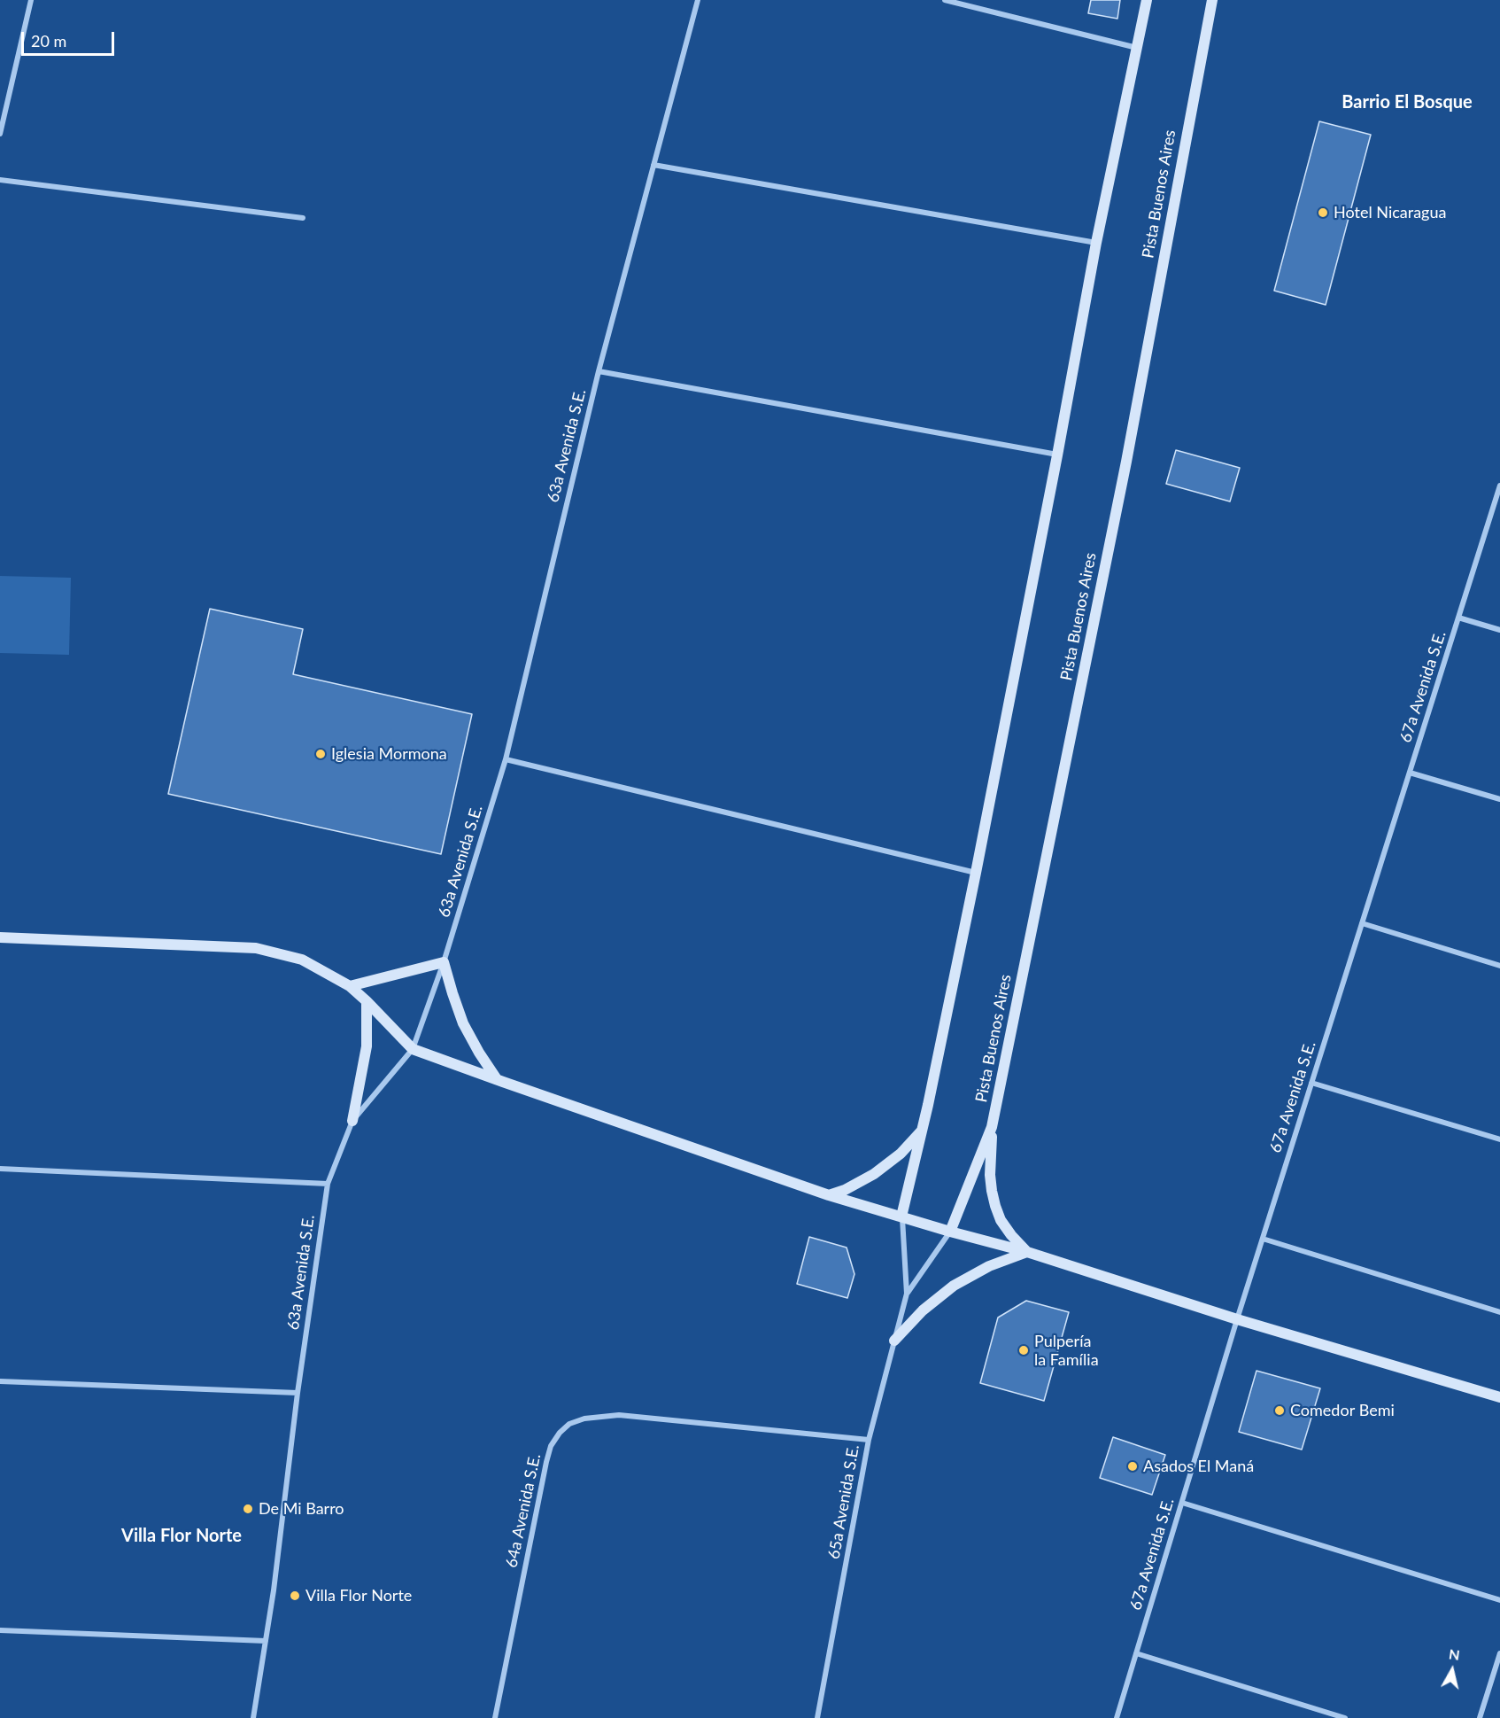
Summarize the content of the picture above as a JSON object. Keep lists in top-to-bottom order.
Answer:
{
  "streets": {
    "street": [
      "Pista Buenos Aires",
      "63a Avenida S.E.",
      "67a Avenida S.E.",
      "65a Avenida S.E.",
      "64a Avenida S.E."
    ]
  },
  "crossings": [
    ["Pista Buenos Aires", "65a Avenida S.E."],
    ["65a Avenida S.E.", "64a Avenida S.E."]
  ],
  "districts": ["Barrio El Bosque", "Villa Flor Norte"],
  "places": [
    "Hotel Nicaragua",
    "Iglesia Mormona",
    "Pulpería la Família",
    "Comedor Bemi",
    "Asados El Maná",
    "De Mi Barro",
    "Villa Flor Norte"
  ],
  "scale_bar": "20 m",
  "north": "top"
}
